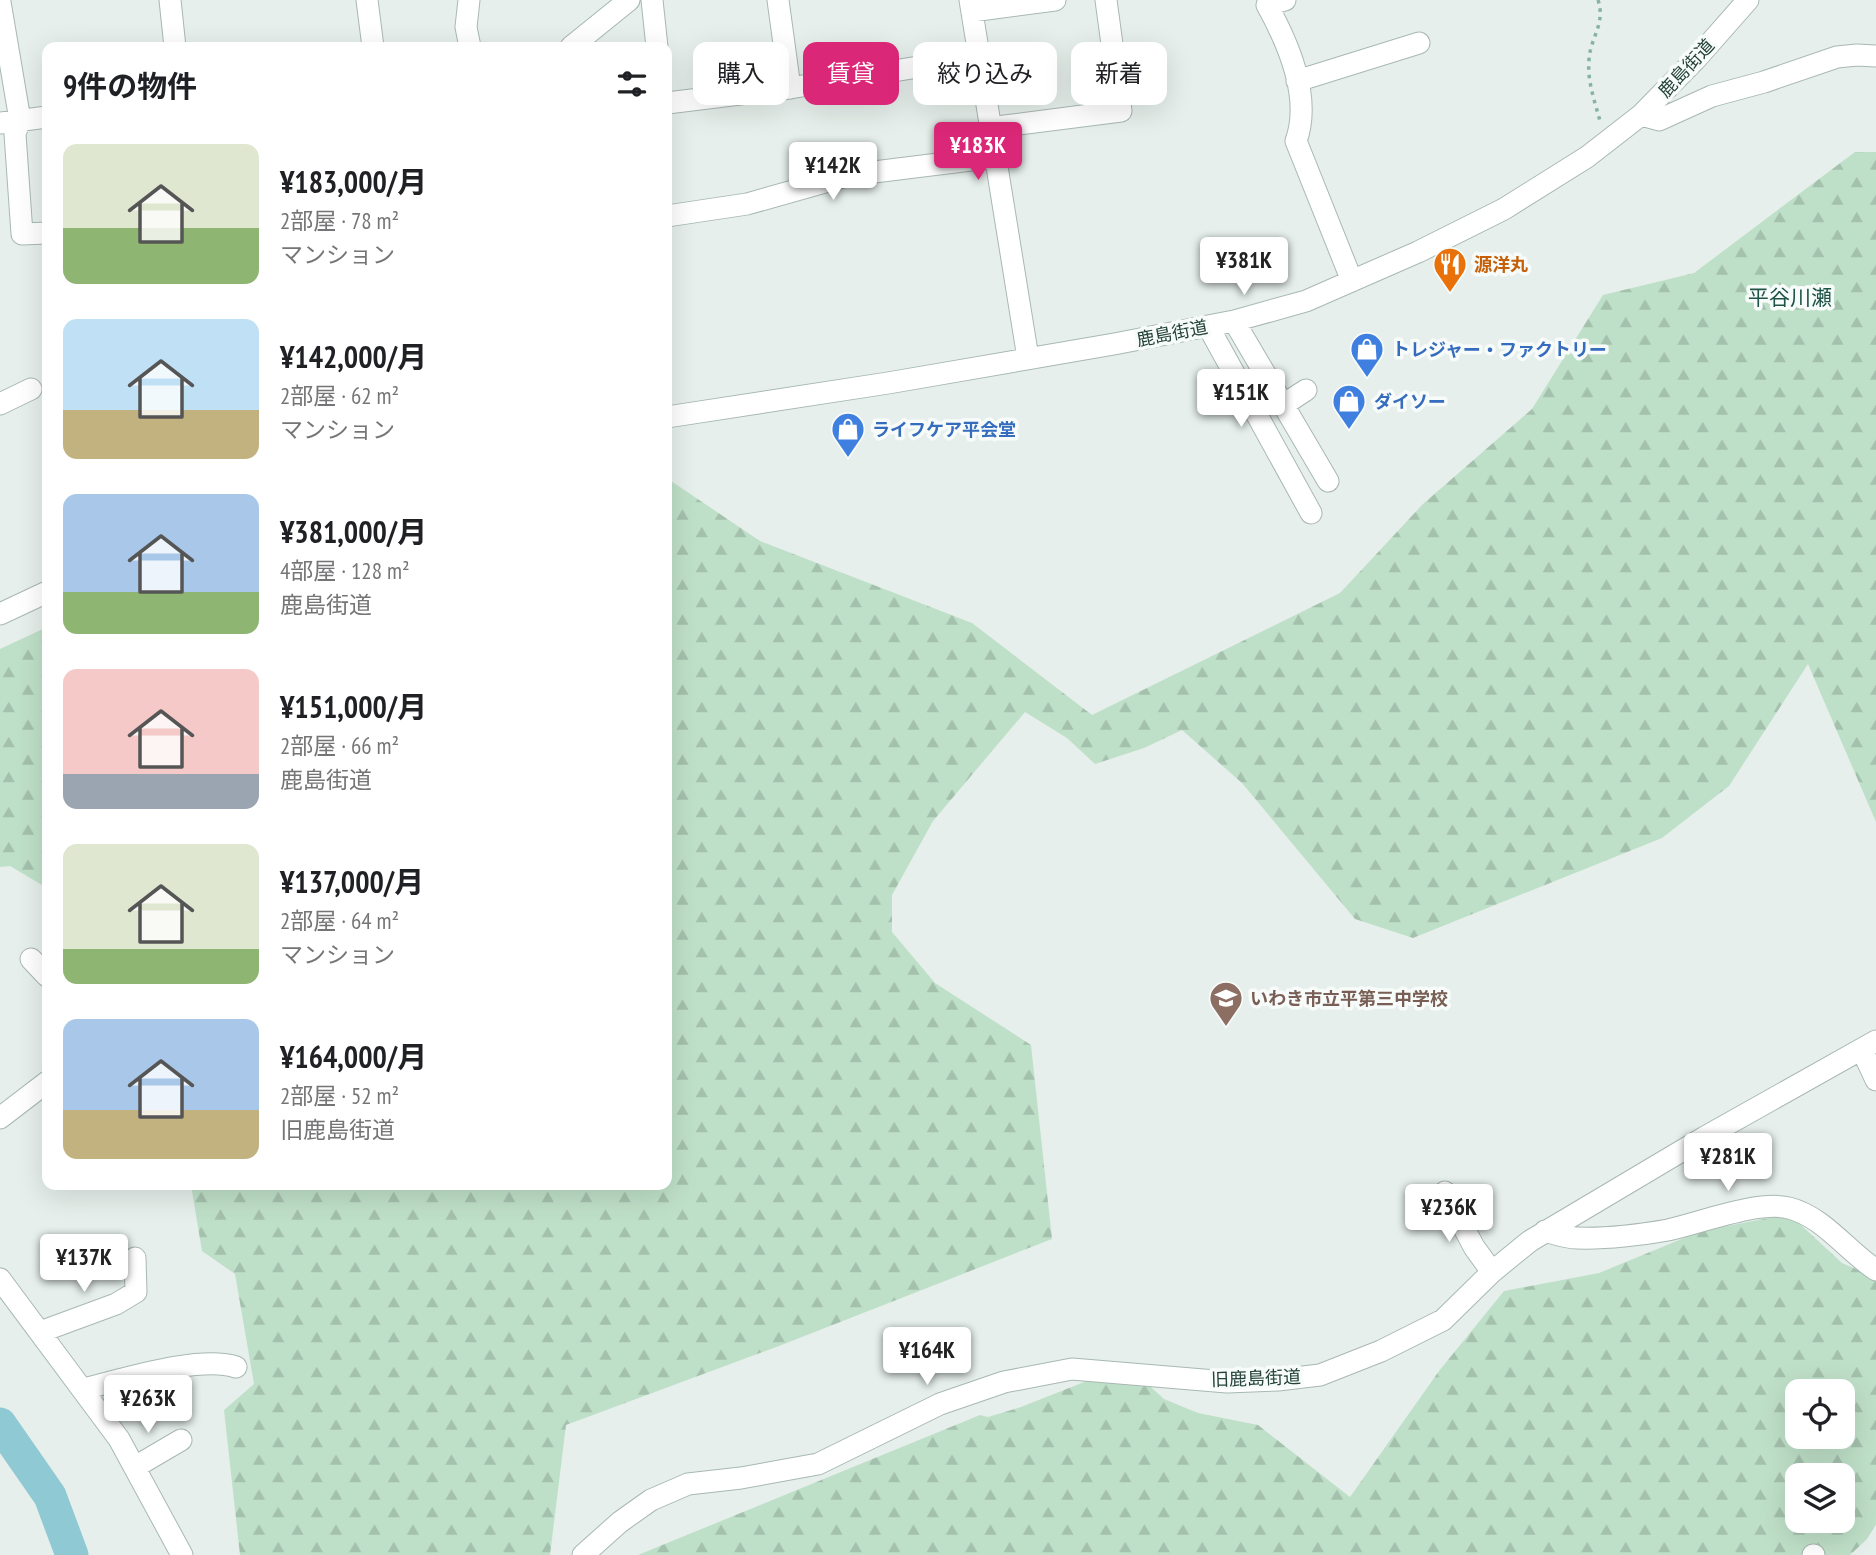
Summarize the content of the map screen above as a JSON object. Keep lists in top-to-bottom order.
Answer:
{
  "streets": {
    "street": ["鹿島街道", "旧鹿島街道"]
  },
  "districts": ["平谷川瀬"],
  "places": {
    "restaurant": ["源洋丸"],
    "shop": ["トレジャー・ファクトリー", "ダイソー", "ライフケア平会堂"],
    "school or university": ["いわき市立平第三中学校"]
  },
  "page": {
    "chip": [
      "購入",
      "賃貸",
      "絞り込み",
      "新着"
    ],
    "heading": "9件の物件",
    "price": [
      "¥183K",
      "¥142K",
      "¥381K",
      "¥151K",
      "¥281K",
      "¥236K",
      "¥137K",
      "¥164K",
      "¥263K"
    ],
    "list": [
      {
        "name": "¥183,000/月",
        "note": "2部屋 · 78 m² · マンション"
      },
      {
        "name": "¥142,000/月",
        "note": "2部屋 · 62 m² · マンション"
      },
      {
        "name": "¥381,000/月",
        "note": "4部屋 · 128 m² · 鹿島街道"
      },
      {
        "name": "¥151,000/月",
        "note": "2部屋 · 66 m² · 鹿島街道"
      },
      {
        "name": "¥137,000/月",
        "note": "2部屋 · 64 m² · マンション"
      },
      {
        "name": "¥164,000/月",
        "note": "2部屋 · 52 m² · 旧鹿島街道"
      }
    ]
  }
}
